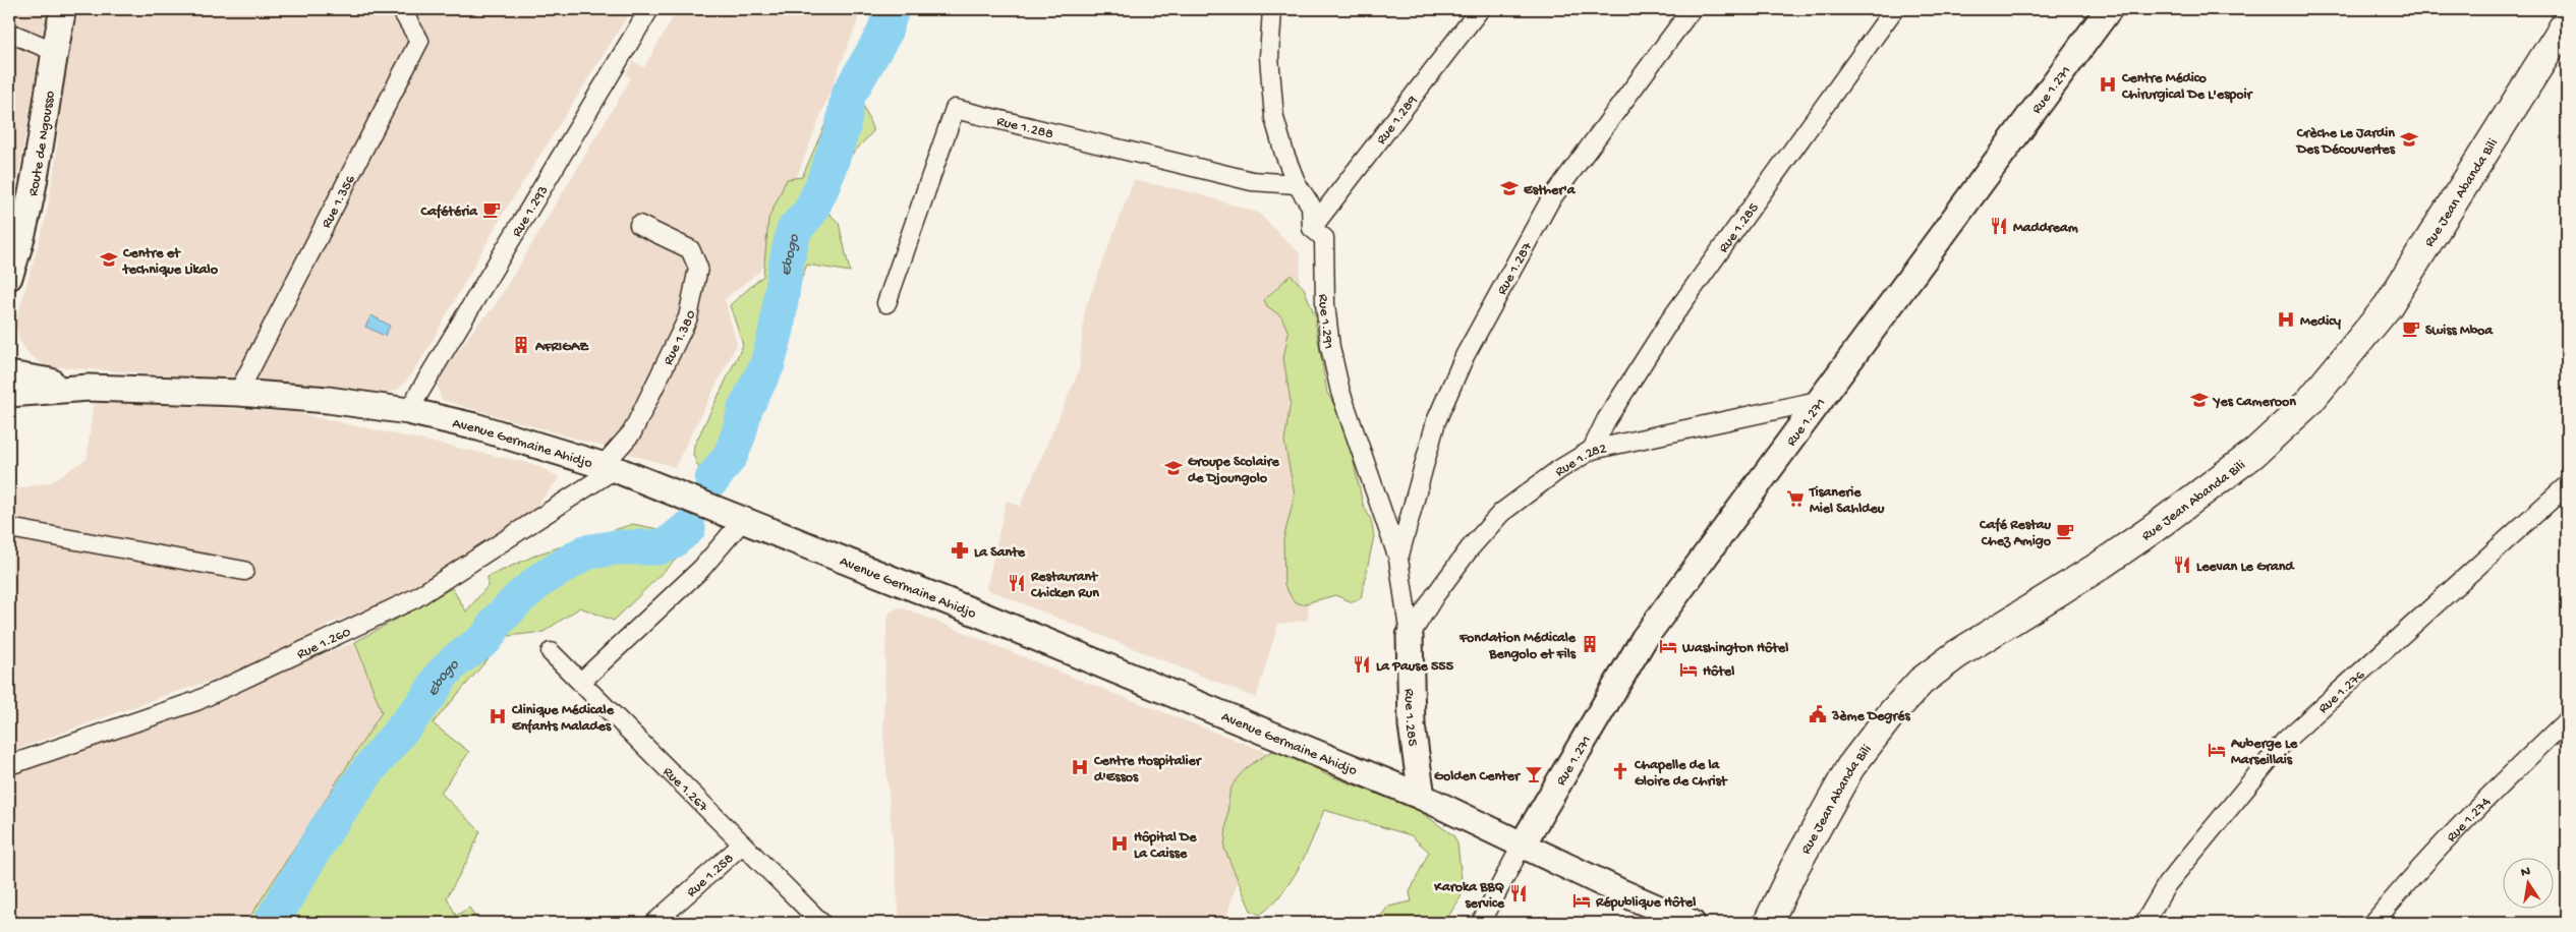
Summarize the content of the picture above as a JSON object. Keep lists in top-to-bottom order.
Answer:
{
  "streets": {
    "main road": [
      "Rue 1.271",
      "Route de Ngousso",
      "Rue Jean Abanda Bili",
      "Rue 1.285",
      "Avenue Germaine Ahidjo"
    ],
    "street": [
      "Rue 1.289",
      "Rue 1.288",
      "Rue 1.356",
      "Rue 1.293",
      "Rue 1.287",
      "Rue 1.291",
      "Rue 1.380",
      "Rue 1.282",
      "Rue 1.260",
      "Rue 1.276",
      "Rue 1.267",
      "Rue 1.274",
      "Rue 1.258"
    ]
  },
  "crossings": [
    ["Rue 1.271", "Avenue Germaine Ahidjo"],
    ["Rue 1.271", "Rue 1.282"],
    ["Rue 1.289", "Rue 1.291"],
    ["Rue 1.288", "Rue 1.291"],
    ["Rue 1.356", "Avenue Germaine Ahidjo"],
    ["Rue 1.293", "Avenue Germaine Ahidjo"],
    ["Rue 1.285", "Rue 1.291"],
    ["Rue 1.285", "Avenue Germaine Ahidjo"],
    ["Rue 1.285", "Rue 1.282"],
    ["Rue 1.287", "Rue 1.291"],
    ["Rue 1.291", "Rue 1.282"],
    ["Rue 1.380", "Avenue Germaine Ahidjo"],
    ["Rue 1.380", "Rue 1.260"],
    ["Avenue Germaine Ahidjo", "Rue 1.260"],
    ["Rue 1.267", "Rue 1.258"]
  ],
  "water": ["Ebogo"],
  "places": {
    "hospital": [
      "Centre Médico Chirurgical De L'espoir",
      "Medicy",
      "Clinique Médicale Enfants Malades",
      "Centre Hospitalier d'Essos",
      "Hôpital De La Caisse"
    ],
    "school or university": [
      "Crèche Le Jardin Des Découvertes",
      "Esther'a",
      "Centre et technique Likalo",
      "Yes Cameroon",
      "Groupe Scolaire de Djoungolo"
    ],
    "cafe": ["Cafétéria", "Swiss Mboa", "Café Restau Chez Amigo"],
    "restaurant": [
      "Maddream",
      "Leevan Le Grand",
      "Restaurant Chicken Run",
      "La Pause 555",
      "Karoka BBQ service"
    ],
    "building": ["AFRIGAZ", "Fondation Médicale Bengolo et Fils"],
    "supermarket": ["Tisanerie Miel Sahldeu"],
    "pharmacy": ["La Sante"],
    "hotel": [
      "Washington Hôtel",
      "Hôtel",
      "Auberge Le Marseillais",
      "République Hôtel"
    ],
    "public building": ["3ème Degrés"],
    "church": ["Chapelle de la Gloire de Christ"],
    "bar": ["Golden Center"]
  },
  "north": "top"
}
